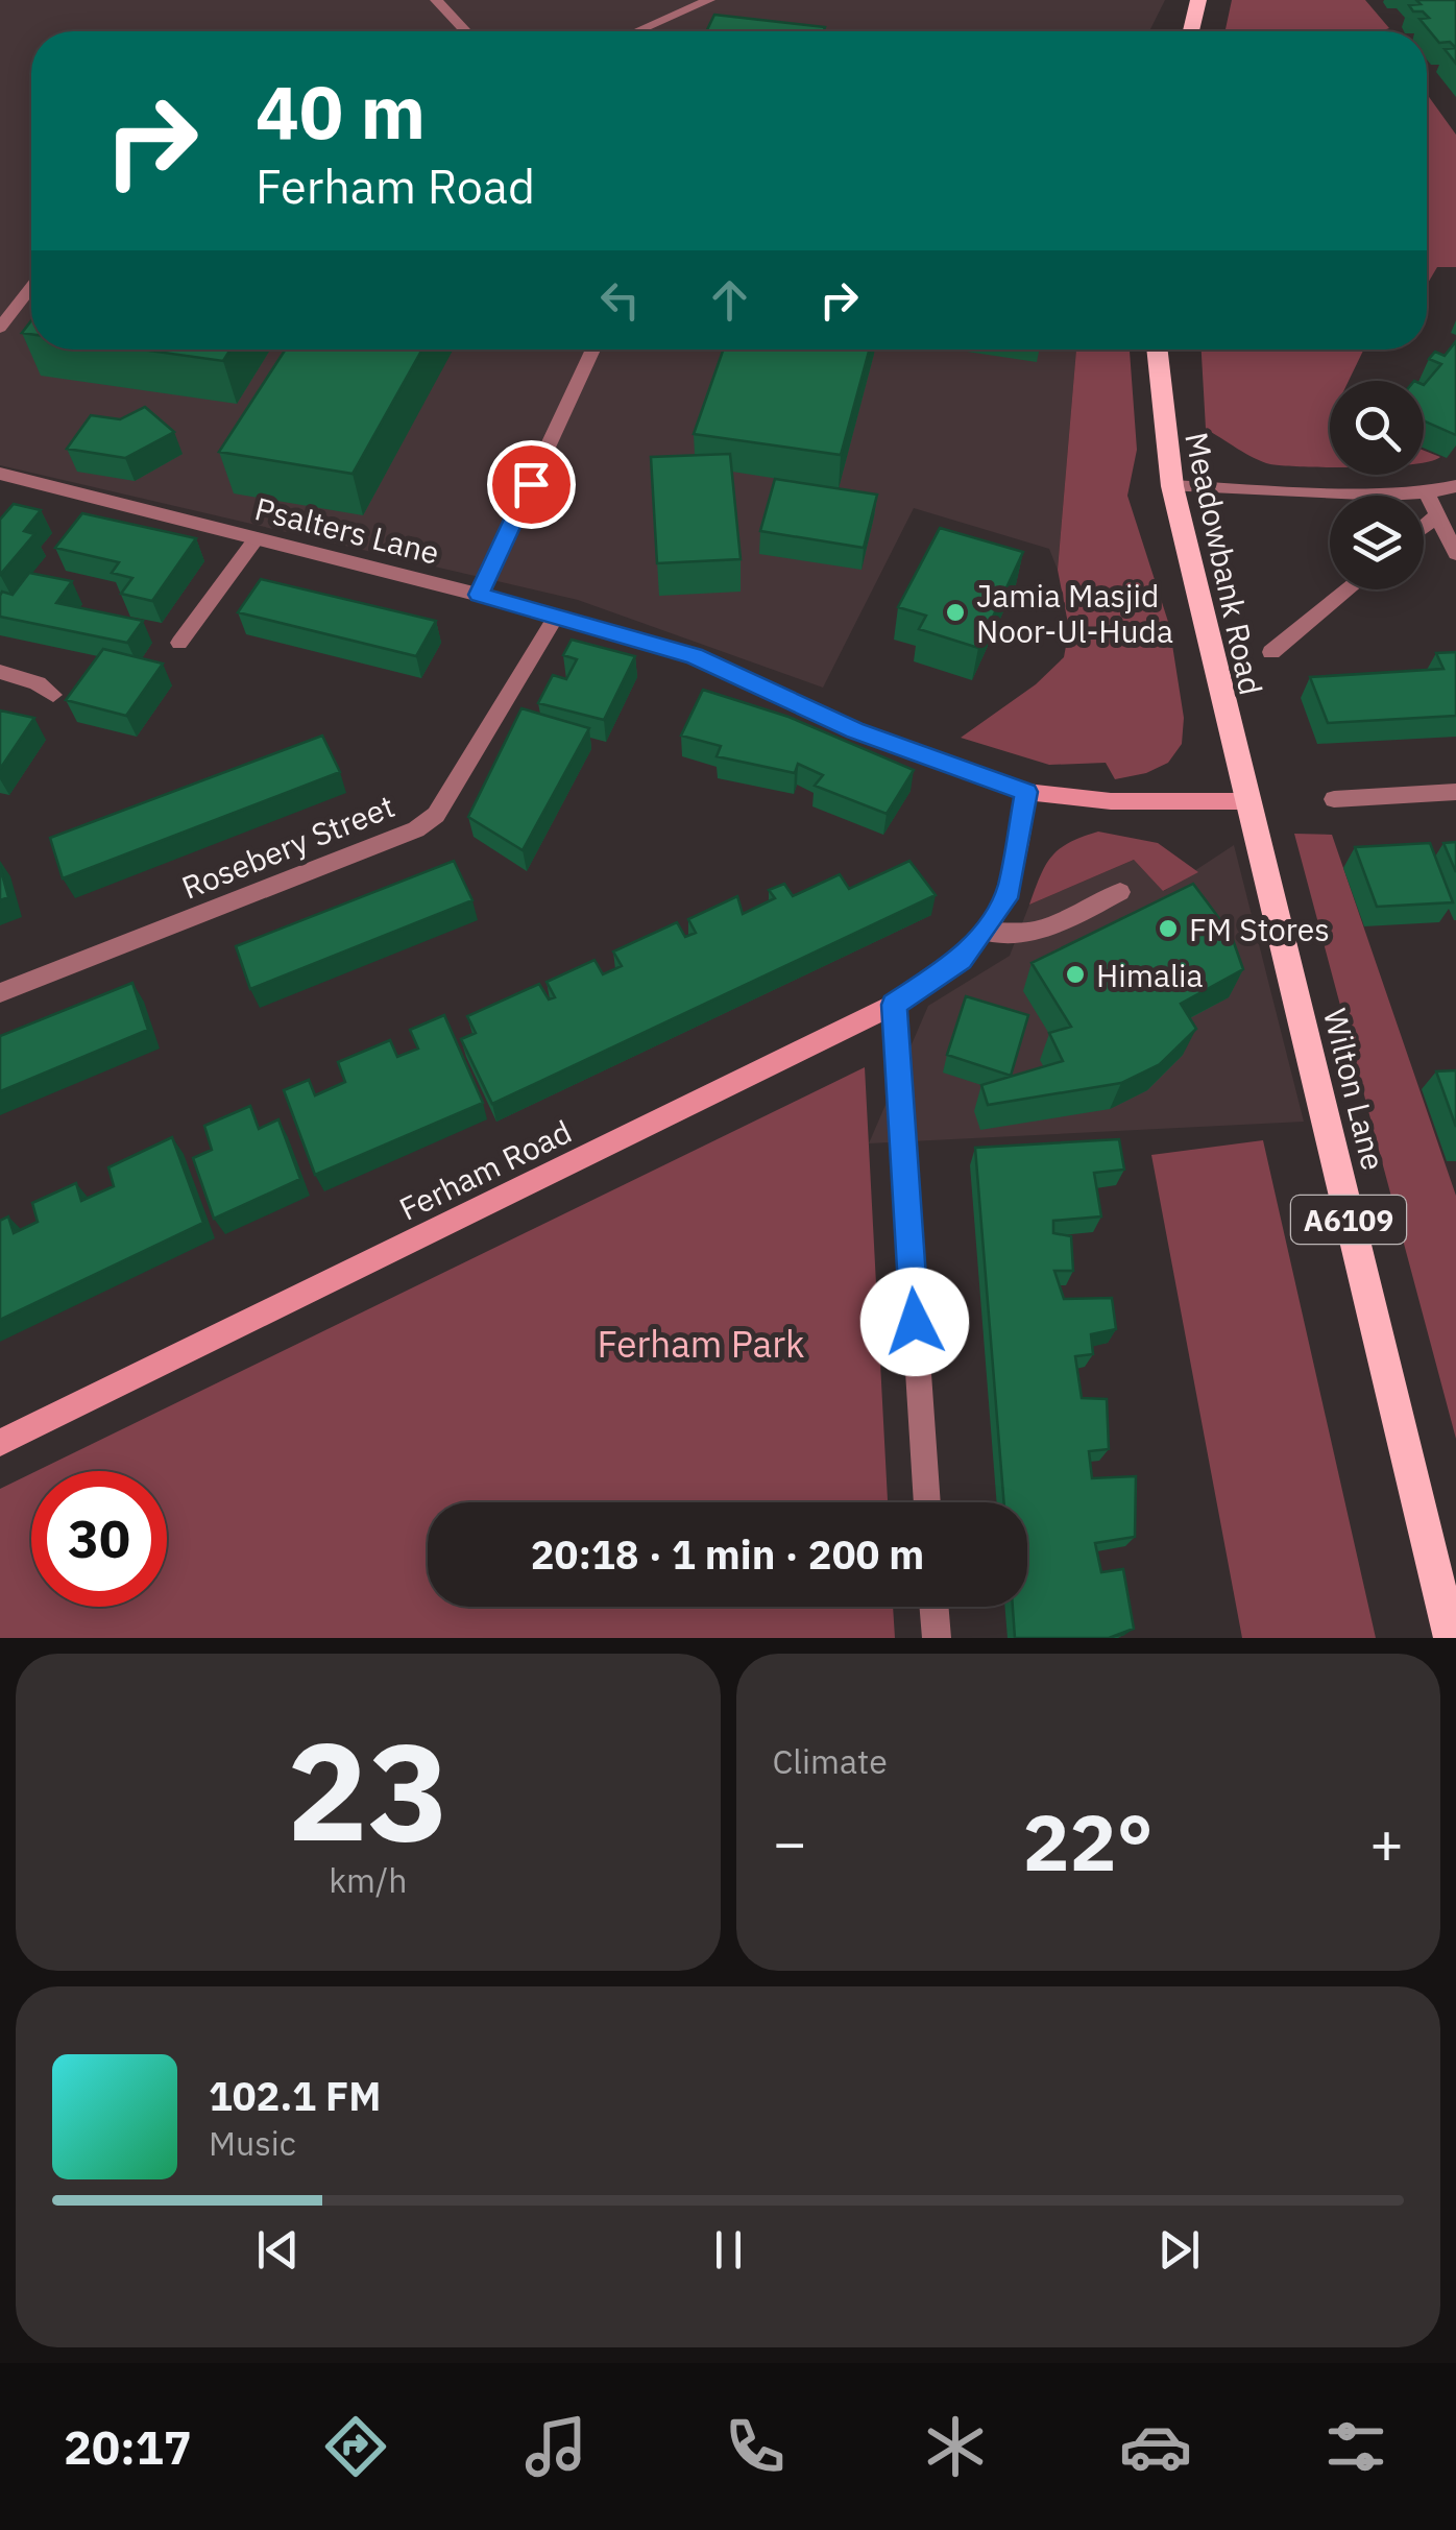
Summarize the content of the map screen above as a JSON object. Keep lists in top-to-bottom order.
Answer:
{
  "streets": {
    "main road": ["Meadowbank Road", "Wilton Lane", "A6109"],
    "street": ["Psalters Lane", "Rosebery Street", "Ferham Road"]
  },
  "crossings": [
    ["Psalters Lane", "Rosebery Street"],
    ["Psalters Lane", "Ferham Road"],
    ["Meadowbank Road", "Wilton Lane"]
  ],
  "parks": ["Ferham Park"],
  "places": ["Jamia Masjid Noor-Ul-Huda", "FM Stores", "Himalia"],
  "page": {
    "turn": ["40 m", "Ferham Road"],
    "limit": "30",
    "trip": "20:18 · 1 min · 200 m",
    "tile": [
      ["23", "km/h"],
      "Climate"
    ],
    "heat": ["−", "22°", "+"],
    "song": ["102.1 FM", "Music"],
    "tabs": "20:17"
  }
}
